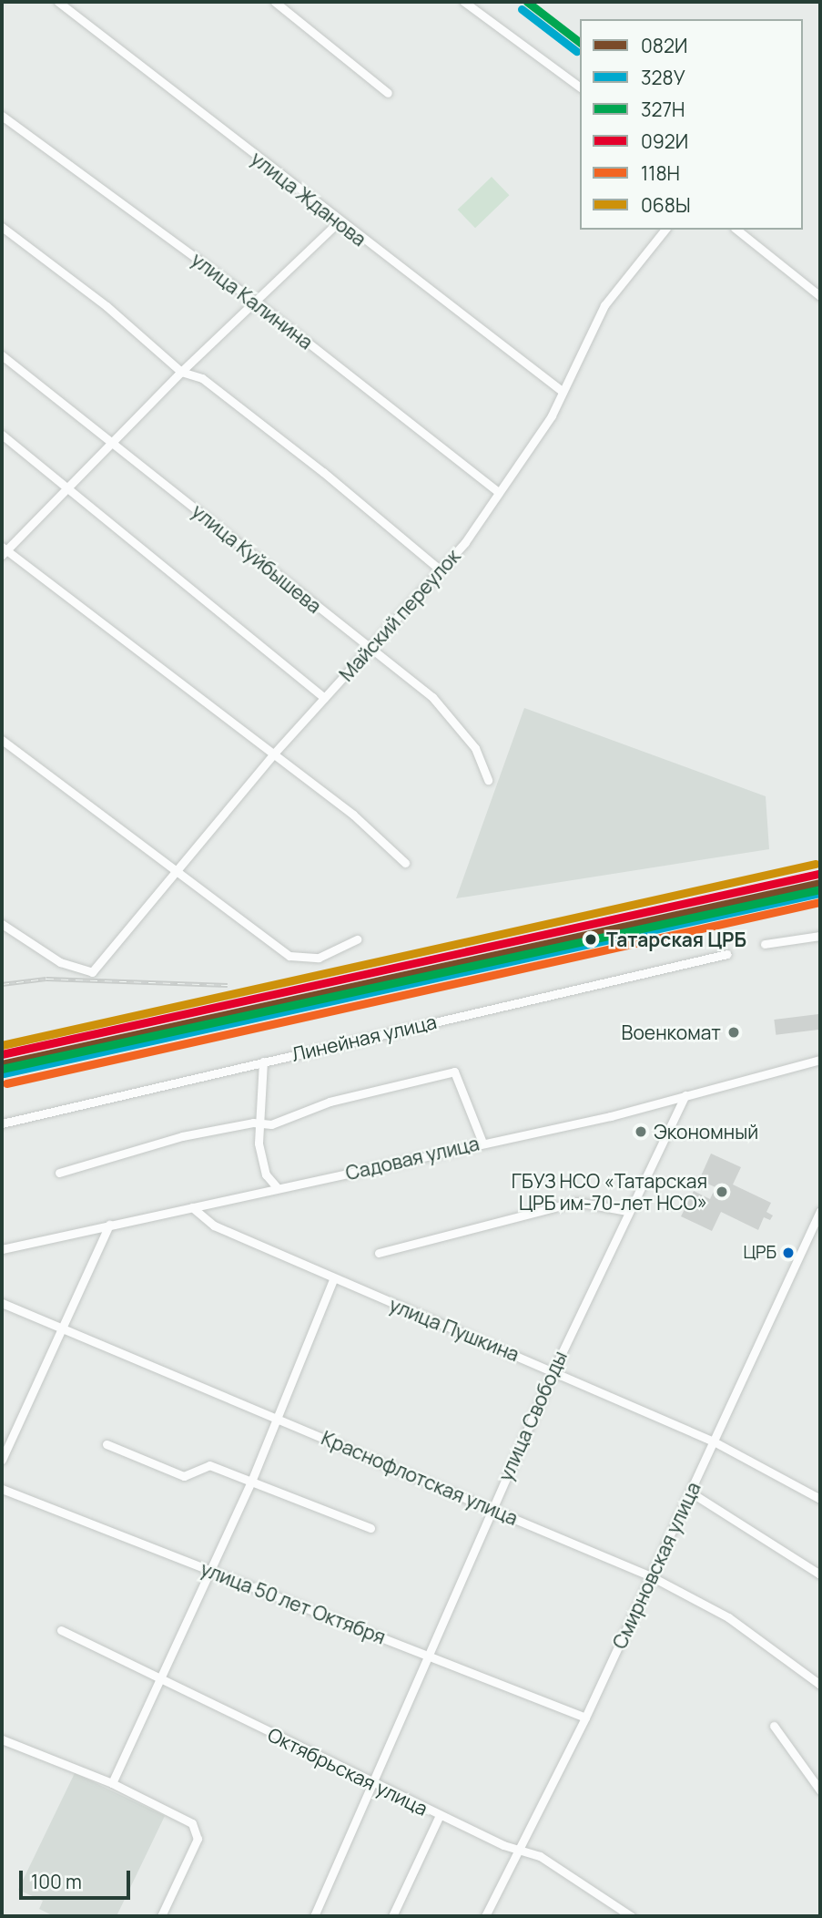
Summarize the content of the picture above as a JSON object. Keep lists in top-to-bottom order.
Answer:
{
  "streets": {
    "street": [
      "улица Жданова",
      "улица Калинина",
      "улица Куйбышева",
      "Майский переулок",
      "Линейная улица",
      "Садовая улица",
      "улица Пушкина",
      "улица Свободы",
      "Краснофлотская улица",
      "Смирновская улица",
      "улица 50 лет Октября",
      "Октябрьская улица"
    ]
  },
  "crossings": [
    ["улица Жданова", "Майский переулок"],
    ["улица Калинина", "Майский переулок"],
    ["улица Куйбышева", "Майский переулок"],
    ["Садовая улица", "улица Пушкина"],
    ["Садовая улица", "улица Свободы"],
    ["улица Пушкина", "улица Свободы"],
    ["улица Пушкина", "Смирновская улица"],
    ["улица Свободы", "Краснофлотская улица"],
    ["улица Свободы", "улица 50 лет Октября"],
    ["улица Свободы", "Октябрьская улица"],
    ["Краснофлотская улица", "Смирновская улица"],
    ["Смирновская улица", "улица 50 лет Октября"],
    ["Смирновская улица", "Октябрьская улица"]
  ],
  "places": [
    "Татарская ЦРБ",
    "Военкомат",
    "Экономный",
    "ГБУЗ НСО «Татарская ЦРБ им-70-лет НСО»",
    "ЦРБ"
  ],
  "lines": [
    "transit line 327Н",
    "transit line 328У",
    "transit line 068Ы",
    "transit line 092И",
    "transit line 082И",
    "transit line 118Н"
  ],
  "legend": [
    "082И",
    "328У",
    "327Н",
    "092И",
    "118Н",
    "068Ы"
  ],
  "scale_bar": "100 m"
}
